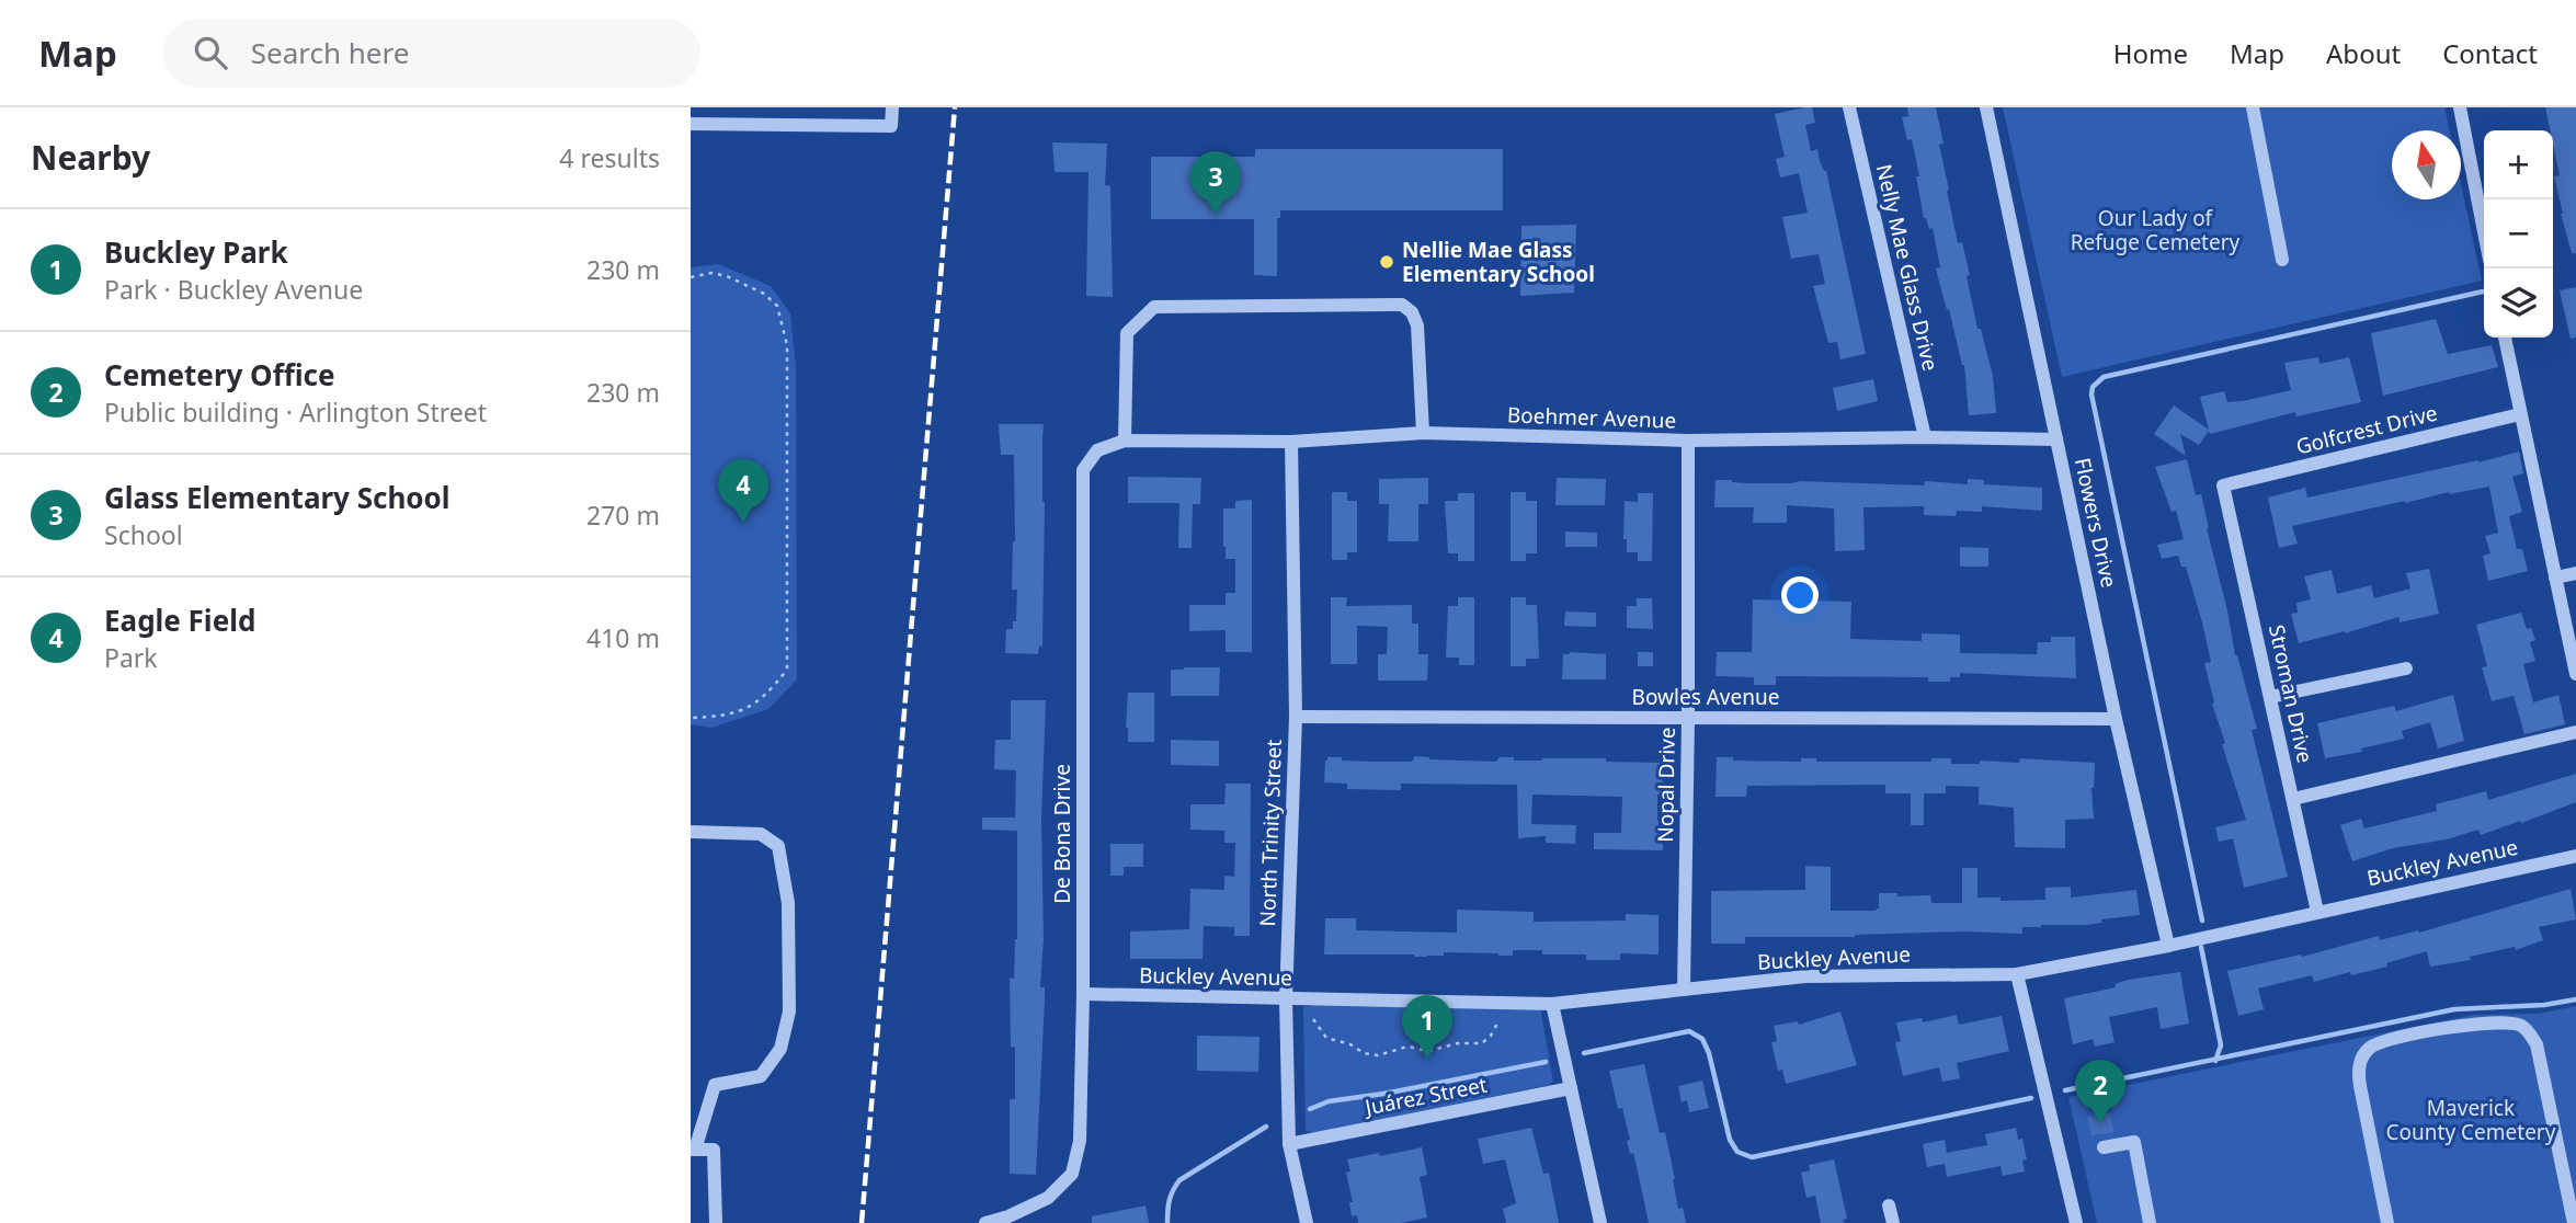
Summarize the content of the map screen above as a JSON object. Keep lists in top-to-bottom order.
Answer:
{
  "streets": {
    "street": [
      "Nelly Mae Glass Drive",
      "Boehmer Avenue",
      "Golfcrest Drive",
      "Flowers Drive",
      "Stroman Drive",
      "Bowles Avenue",
      "Nopal Drive",
      "North Trinity Street",
      "De Bona Drive",
      "Buckley Avenue",
      "Juárez Street"
    ]
  },
  "crossings": [
    ["Nelly Mae Glass Drive", "Boehmer Avenue"],
    ["Boehmer Avenue", "Flowers Drive"],
    ["Boehmer Avenue", "Nopal Drive"],
    ["Boehmer Avenue", "North Trinity Street"],
    ["Boehmer Avenue", "De Bona Drive"],
    ["Golfcrest Drive", "Stroman Drive"],
    ["Flowers Drive", "Bowles Avenue"],
    ["Flowers Drive", "Buckley Avenue"],
    ["Stroman Drive", "Buckley Avenue"],
    ["Bowles Avenue", "Nopal Drive"],
    ["Bowles Avenue", "North Trinity Street"],
    ["Nopal Drive", "Buckley Avenue"],
    ["North Trinity Street", "Buckley Avenue"],
    ["North Trinity Street", "Juárez Street"],
    ["De Bona Drive", "Buckley Avenue"]
  ],
  "parks": ["Our Lady of Refuge Cemetery", "Maverick County Cemetery"],
  "places": ["Nellie Mae Glass Elementary School"],
  "north": "top",
  "page": {
    "header": "Map",
    "search": "Search here",
    "nav": [
      "Home",
      "Map",
      "About",
      "Contact"
    ],
    "heading": ["Nearby", "4 results"],
    "map_buttons": ["+", "−"],
    "pins": [
      "3",
      "4",
      "1",
      "2"
    ],
    "list": [
      {
        "mark": "1",
        "name": "Buckley Park",
        "note": "Park · Buckley Avenue",
        "value": "230 m"
      },
      {
        "mark": "2",
        "name": "Cemetery Office",
        "note": "Public building · Arlington Street",
        "value": "230 m"
      },
      {
        "mark": "3",
        "name": "Glass Elementary School",
        "note": "School",
        "value": "270 m"
      },
      {
        "mark": "4",
        "name": "Eagle Field",
        "note": "Park",
        "value": "410 m"
      }
    ]
  }
}
